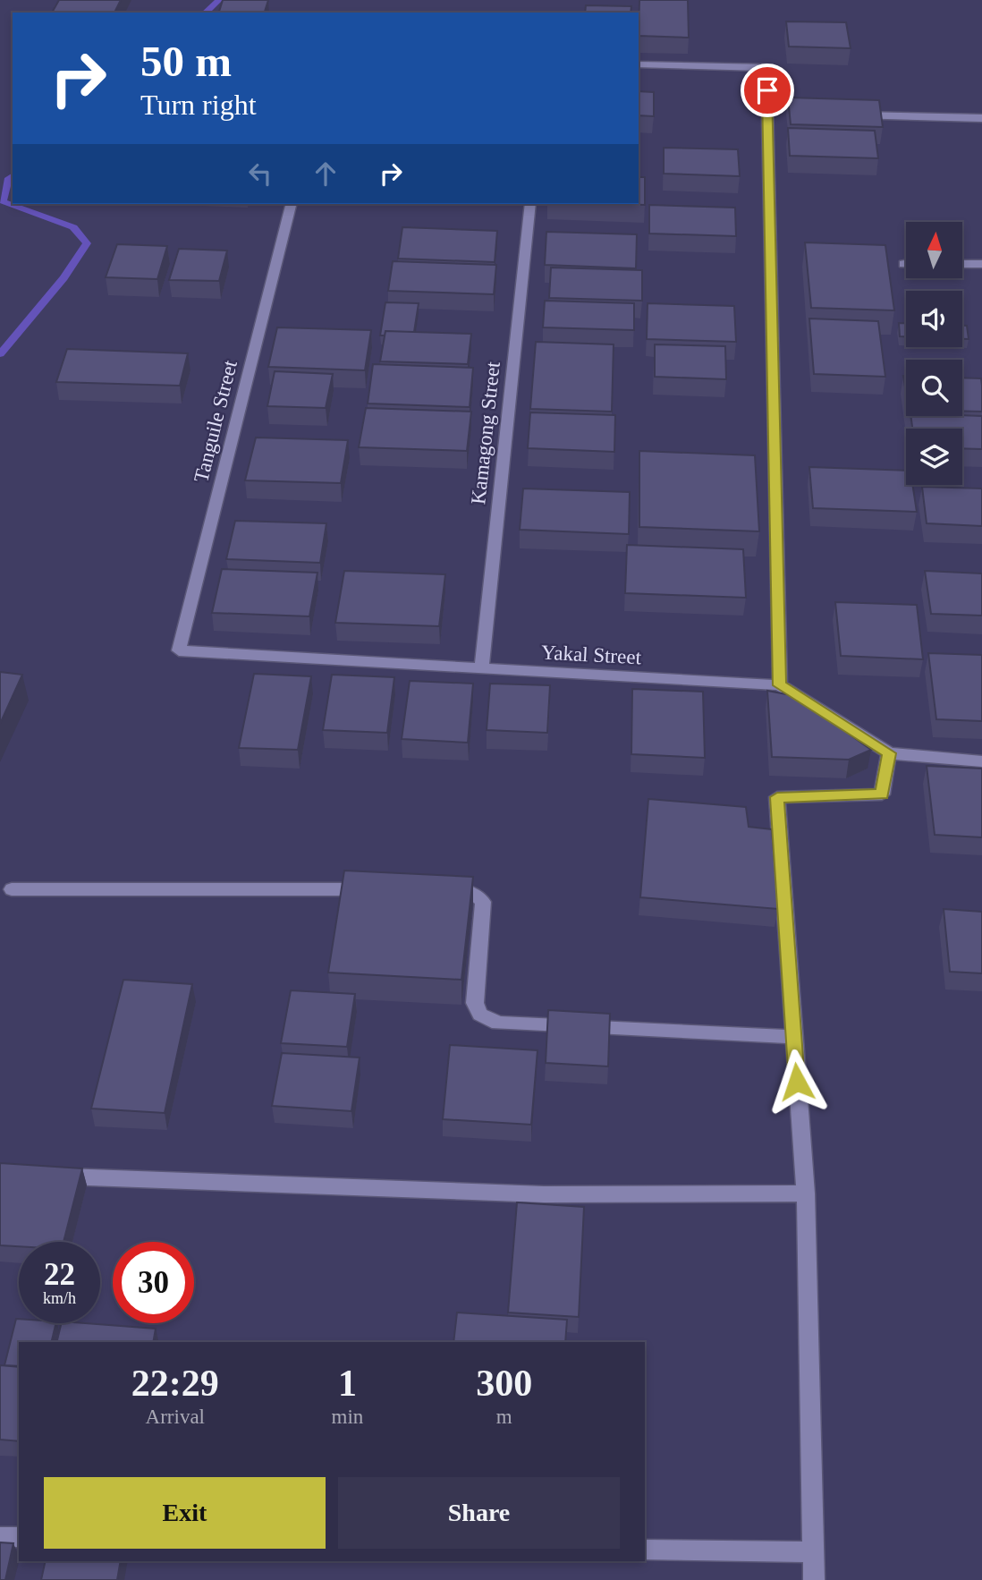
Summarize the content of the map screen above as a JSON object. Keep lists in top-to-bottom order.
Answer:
{
  "streets": {
    "street": ["Tanguile Street", "Kamagong Street", "Yakal Street"]
  },
  "crossings": [
    ["Tanguile Street", "Yakal Street"],
    ["Kamagong Street", "Yakal Street"]
  ],
  "north": "top",
  "page": {
    "turn": ["50 m", "Turn right"],
    "speed": "22 km/h",
    "limit": "30",
    "eta": [
      "22:29",
      "Arrival",
      "1",
      "min",
      "300",
      "m"
    ],
    "buttons": ["Exit", "Share"]
  }
}
